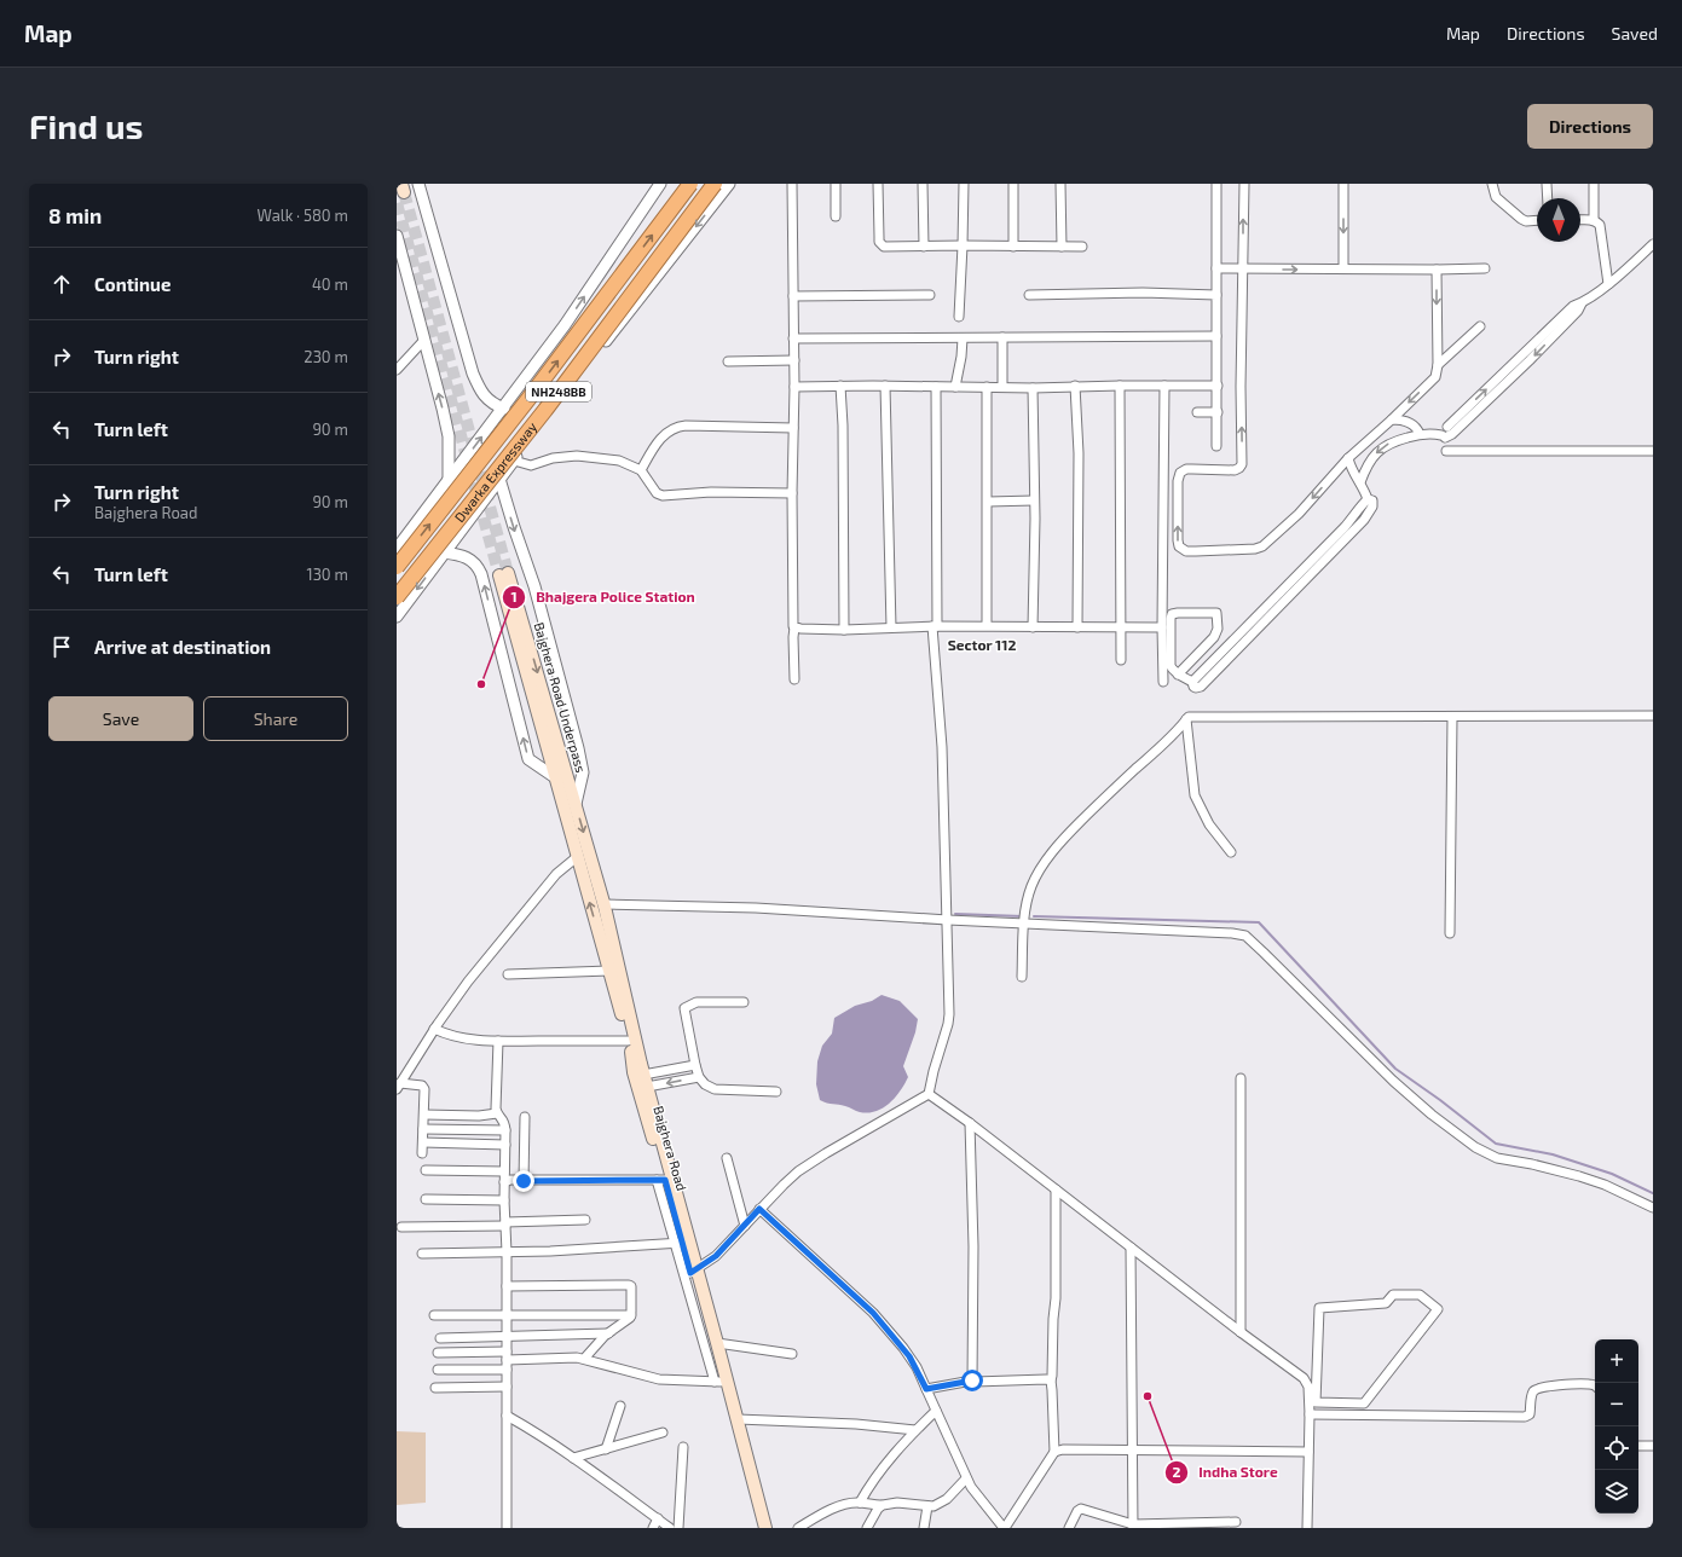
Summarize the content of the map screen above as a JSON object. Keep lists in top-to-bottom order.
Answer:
{
  "streets": {
    "highway": ["NH248BB", "Dwarka Expressway"],
    "main road": ["Bajghera Road Underpass", "Bajghera Road"]
  },
  "crossings": [
    ["Bajghera Road Underpass", "Bajghera Road"]
  ],
  "districts": ["Sector 112"],
  "places": ["Bhajgera Police Station", "Indha Store"],
  "north": "bottom",
  "page": {
    "header": "Map",
    "nav": ["Map", "Directions", "Saved"],
    "buttons": [
      "Directions",
      ["Save", "Share"]
    ],
    "title": "Find us",
    "heading": ["8 min", "Walk · 580 m"],
    "list": [
      ["Continue", "40 m"],
      ["Turn right", "230 m"],
      ["Turn left", "90 m"],
      ["Turn right", "Bajghera Road", "90 m"],
      ["Turn left", "130 m"],
      "Arrive at destination"
    ],
    "map_buttons": ["+", "−"]
  }
}
